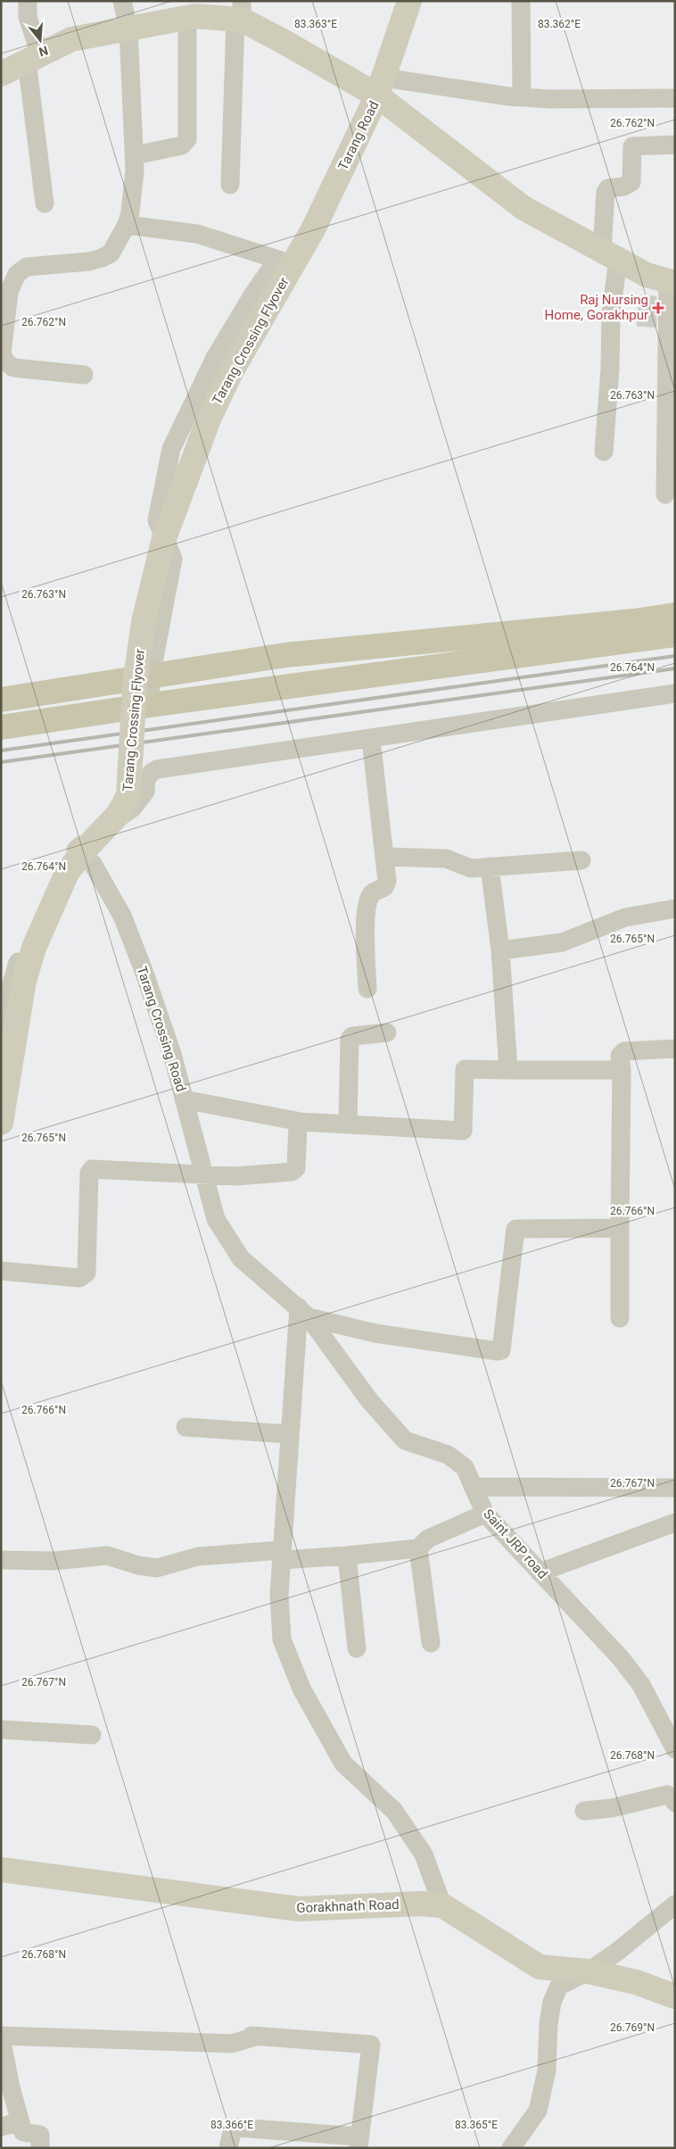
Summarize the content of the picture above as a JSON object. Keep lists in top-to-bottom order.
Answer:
{
  "streets": {
    "street": [
      "Tarang Road",
      "Tarang Crossing Flyover",
      "Tarang Crossing Road",
      "Saint JRP road",
      "Gorakhnath Road"
    ]
  },
  "crossings": [
    ["Tarang Road", "Tarang Crossing Flyover"],
    ["Tarang Crossing Road", "Saint JRP road"]
  ],
  "places": {
    "health": ["Raj Nursing Home, Gorakhpur"]
  },
  "north": "bottom",
  "coordinates": [
    "83.363°E",
    "83.362°E",
    "26.762°N",
    "26.763°N",
    "26.764°N",
    "26.765°N",
    "26.766°N",
    "26.767°N",
    "26.768°N",
    "26.769°N",
    "83.366°E",
    "83.365°E"
  ]
}
